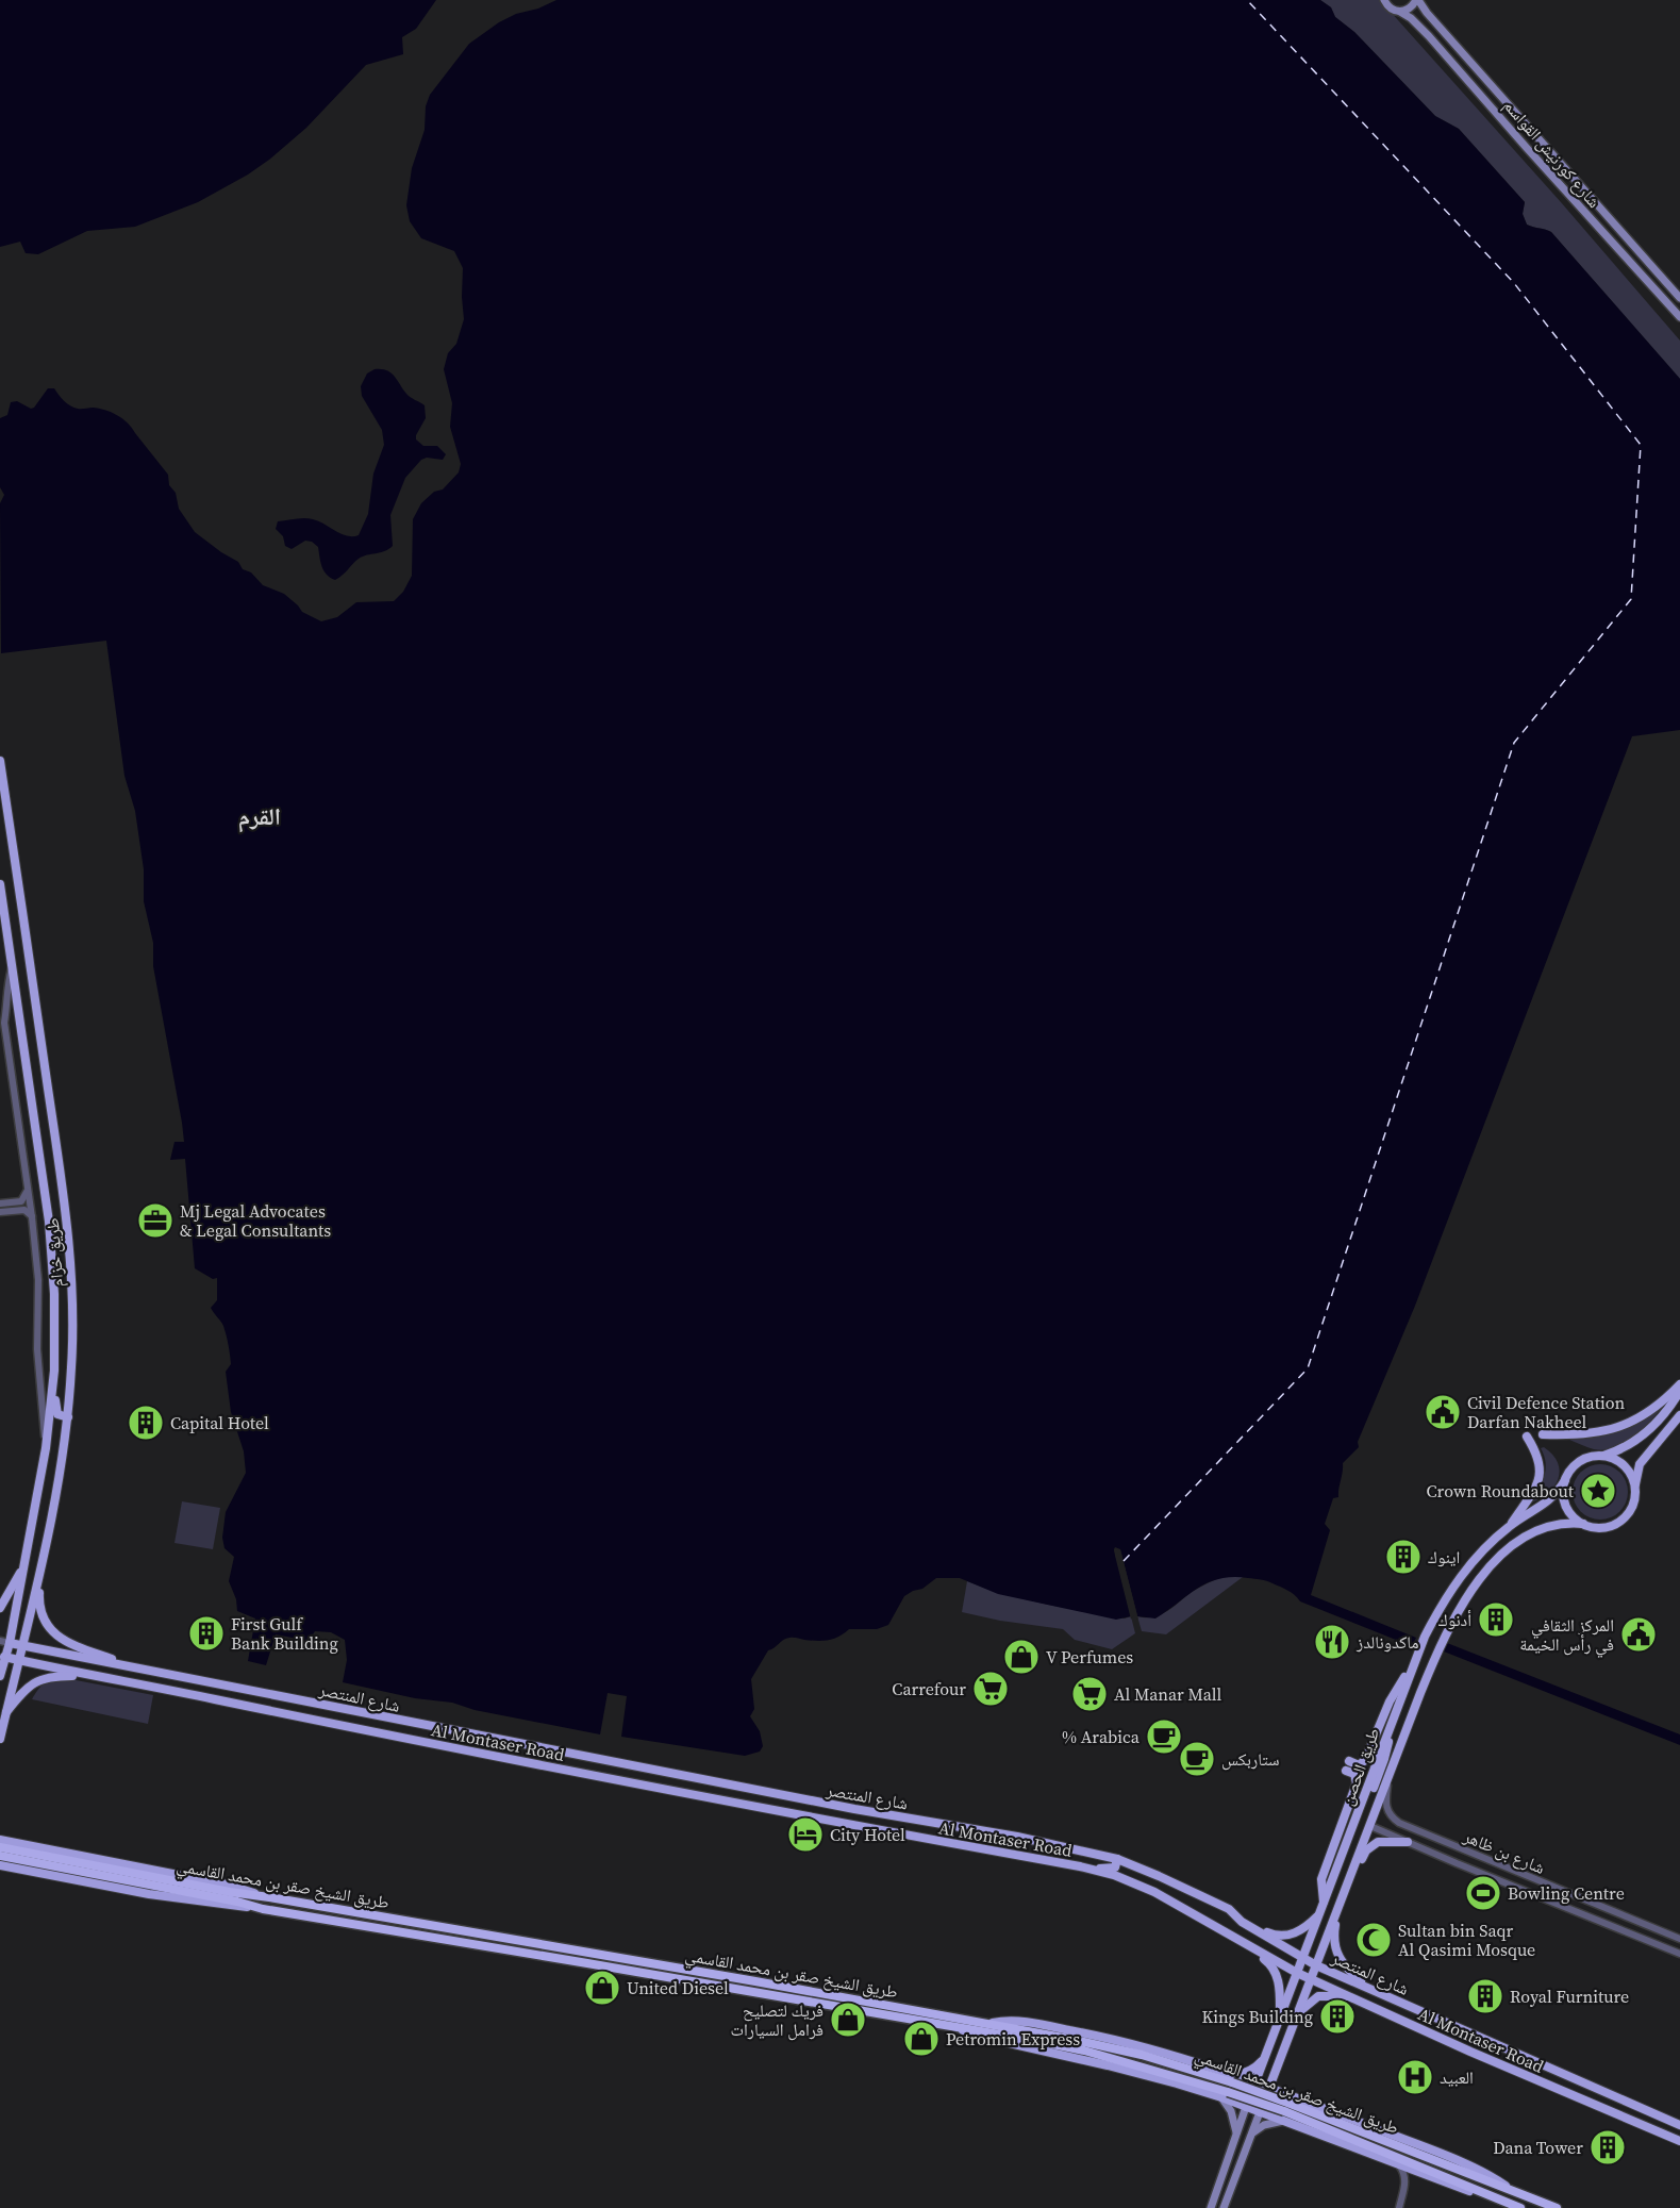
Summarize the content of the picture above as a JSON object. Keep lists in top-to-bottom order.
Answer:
{
  "streets": {
    "highway": ["طريق الشيخ صقر بن محمد القاسمي"],
    "main road": [
      "شارع كورنيش القواسم",
      "طريق خزام",
      "شارع المنتصر",
      "Al Montaser Road",
      "طريق الحصن"
    ],
    "street": ["شارع بن ظاهر"]
  },
  "crossings": [
    ["طريق خزام", "شارع المنتصر"],
    ["شارع المنتصر", "طريق الحصن"],
    ["Al Montaser Road", "طريق الحصن"],
    ["طريق الحصن", "شارع بن ظاهر"]
  ],
  "districts": ["القرم"],
  "places": {
    "office": ["Mj Legal Advocates & Legal Consultants"],
    "public building": ["Civil Defence Station Darfan Nakheel", "المركز الثقافي في رأس الخيمة"],
    "building": [
      "Capital Hotel",
      "اينوك",
      "أدنوك",
      "First Gulf Bank Building",
      "Royal Furniture",
      "Kings Building",
      "Dana Tower"
    ],
    "place": ["Crown Roundabout"],
    "restaurant": ["ماكدونالدز"],
    "shop": [
      "V Perfumes",
      "United Diesel",
      "فريك لتصليح فرامل السيارات",
      "Petromin Express"
    ],
    "supermarket": ["Carrefour", "Al Manar Mall"],
    "cafe": ["% Arabica", "ستاربكس"],
    "hotel": ["City Hotel"],
    "sports": ["Bowling Centre"],
    "mosque": ["Sultan bin Saqr Al Qasimi Mosque"],
    "hospital": ["العبيد"]
  }
}
